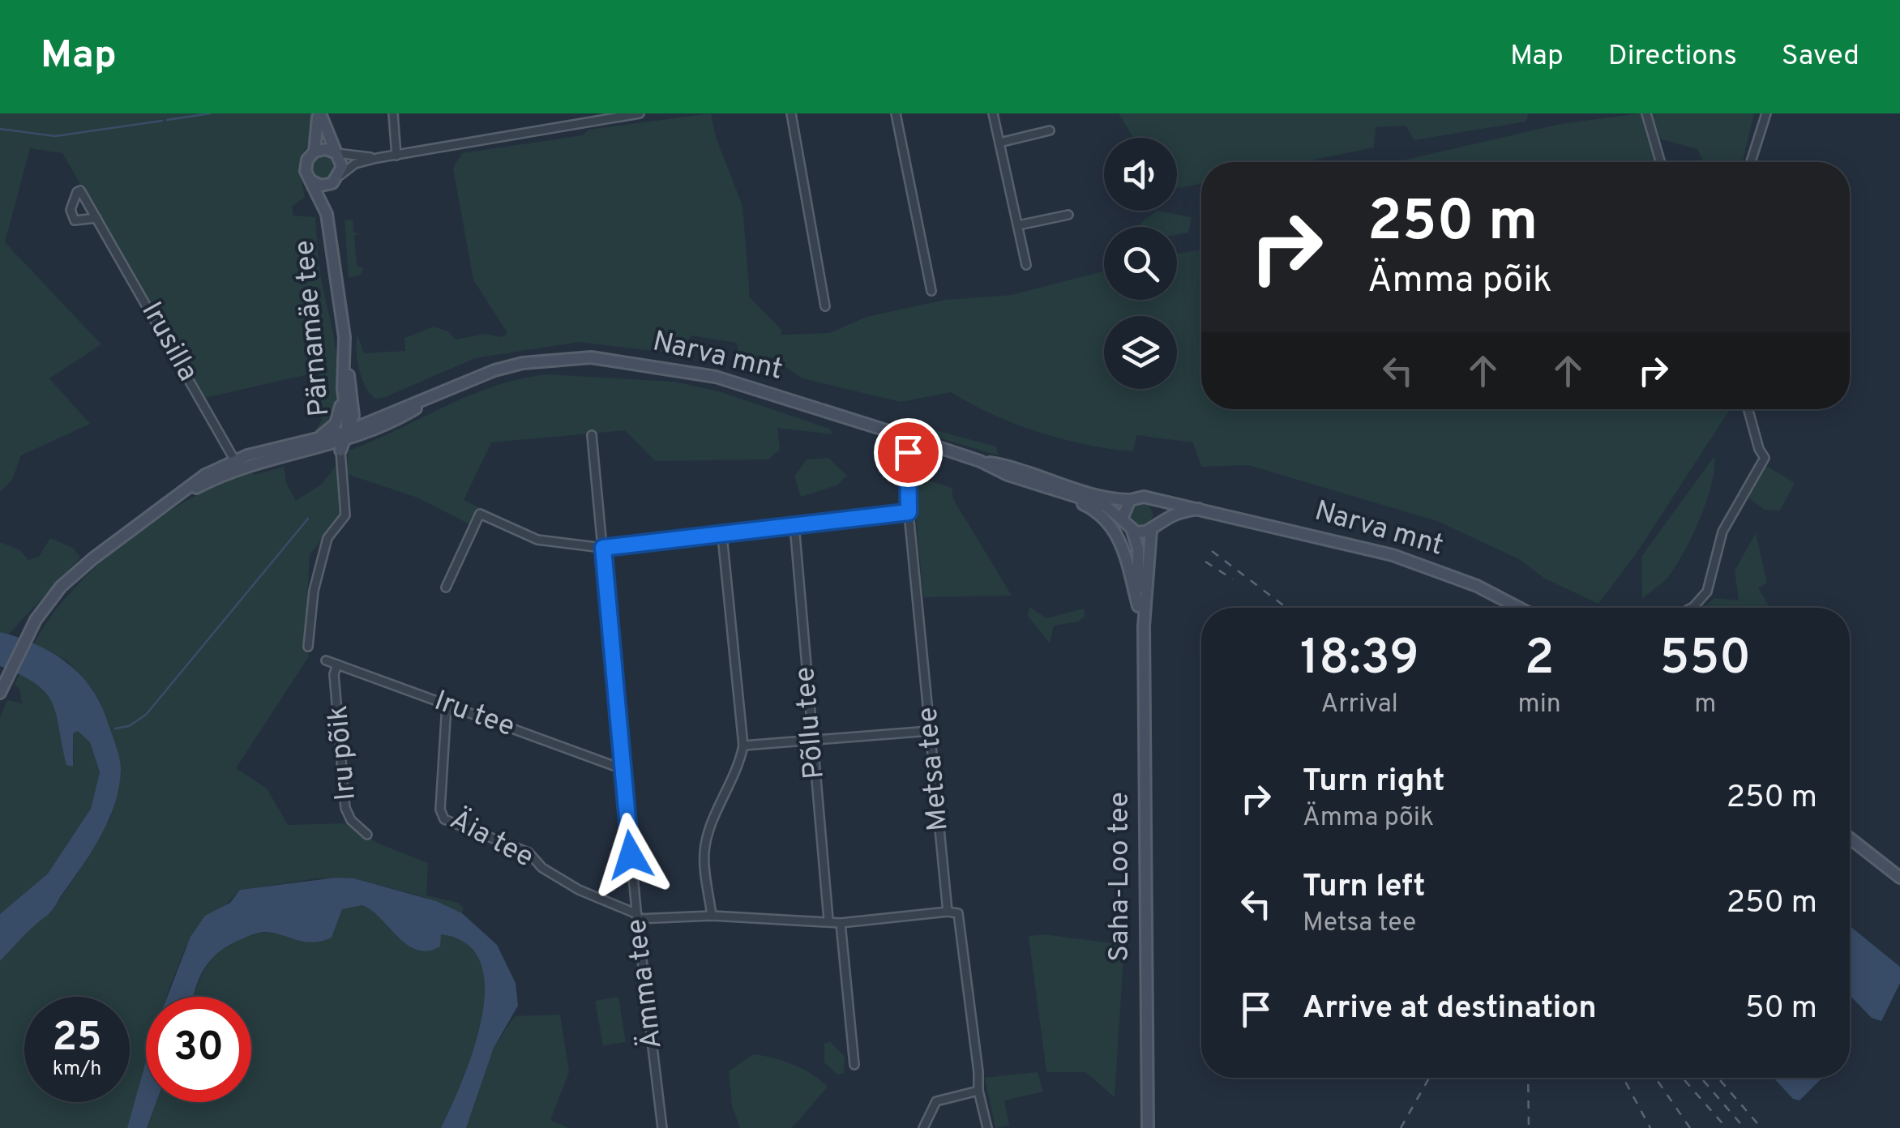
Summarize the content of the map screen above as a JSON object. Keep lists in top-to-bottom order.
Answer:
{
  "streets": {
    "main road": ["Pärnamäe tee", "Narva mnt", "Saha-Loo tee"],
    "street": [
      "Irusilla",
      "Iru tee",
      "Põllu tee",
      "Iru põik",
      "Metsa tee",
      "Äia tee",
      "Ämma tee"
    ]
  },
  "crossings": [
    ["Pärnamäe tee", "Narva mnt"],
    ["Irusilla", "Narva mnt"],
    ["Narva mnt", "Metsa tee"],
    ["Narva mnt", "Saha-Loo tee"],
    ["Iru tee", "Iru põik"],
    ["Iru tee", "Äia tee"],
    ["Iru tee", "Ämma tee"],
    ["Põllu tee", "Äia tee"],
    ["Metsa tee", "Äia tee"],
    ["Äia tee", "Ämma tee"]
  ],
  "page": {
    "header": "Map",
    "nav": ["Map", "Directions", "Saved"],
    "turn": ["250 m", "Ämma põik"],
    "eta": [
      "18:39",
      "Arrival",
      "2",
      "min",
      "550",
      "m"
    ],
    "list": [
      {
        "name": "Turn right",
        "note": "Ämma põik",
        "value": "250 m"
      },
      {
        "name": "Turn left",
        "note": "Metsa tee",
        "value": "250 m"
      },
      {
        "name": "Arrive at destination",
        "value": "50 m"
      }
    ],
    "speed": "25 km/h",
    "limit": "30"
  }
}
